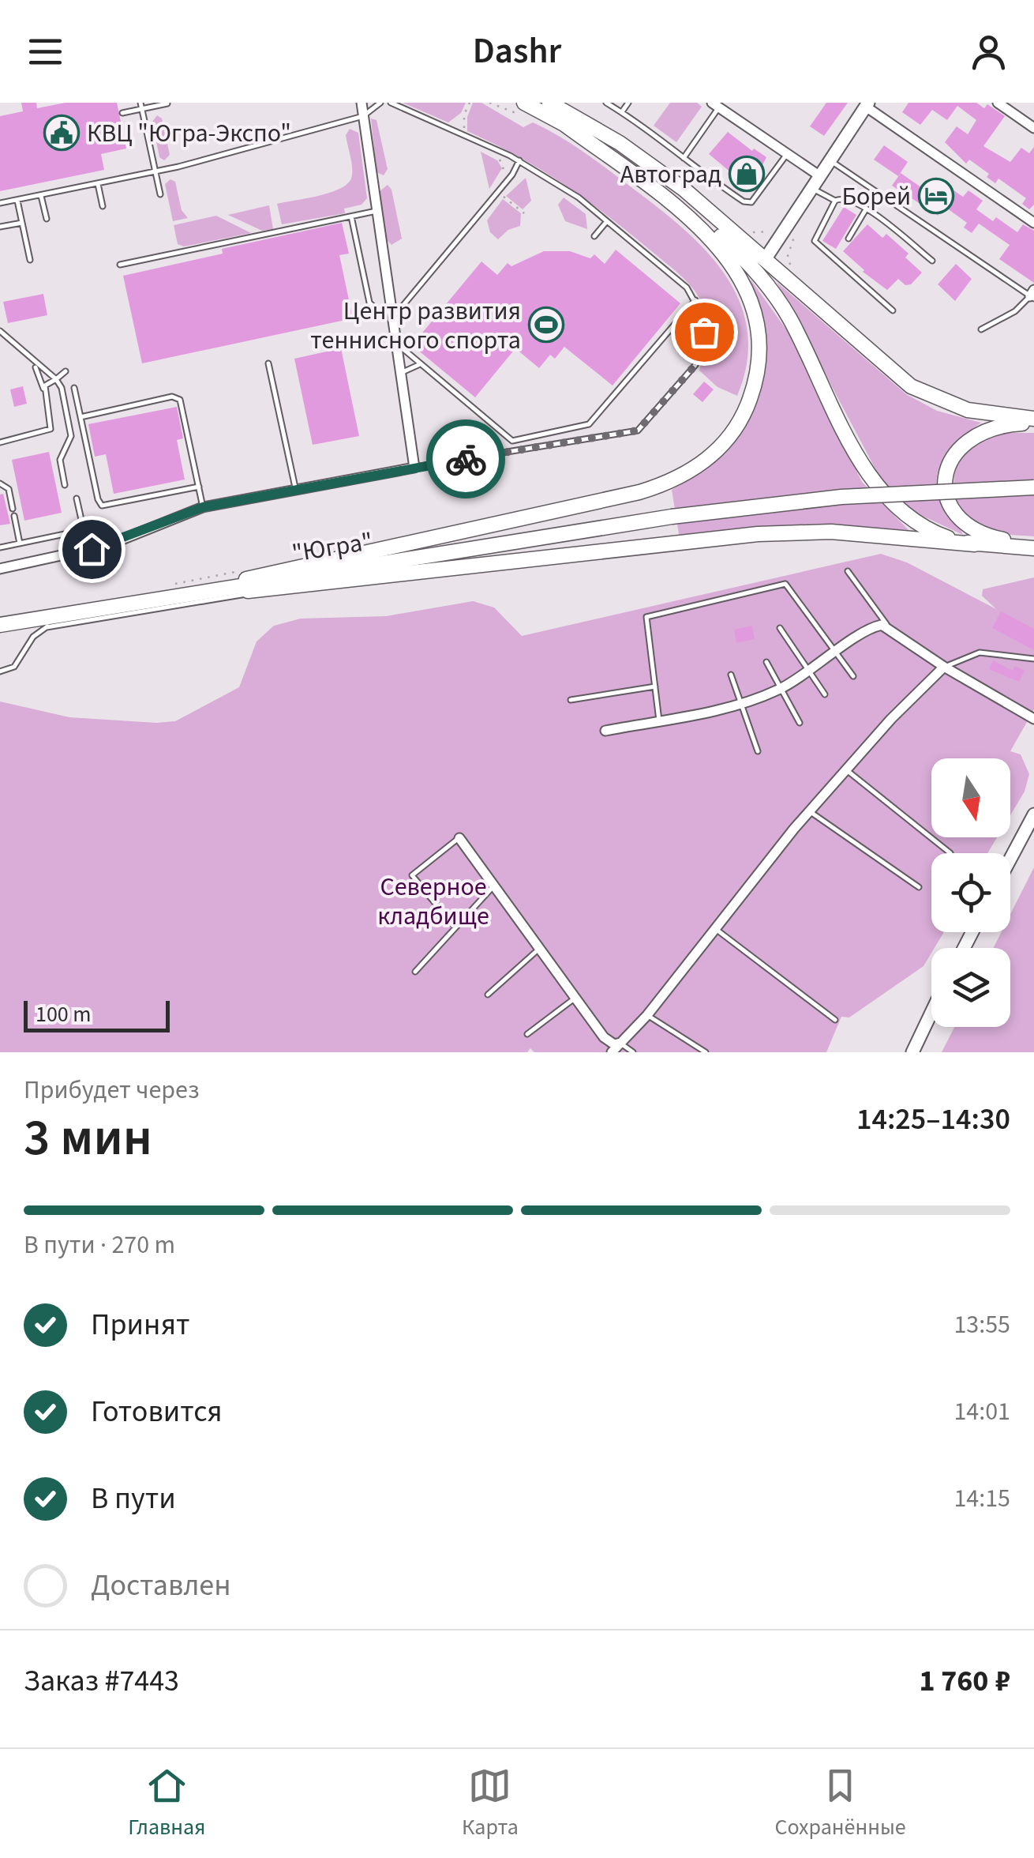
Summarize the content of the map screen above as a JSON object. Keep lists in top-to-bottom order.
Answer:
{
  "streets": {
    "main road": ["\"Югра\""]
  },
  "parks": ["Северное кладбище"],
  "places": {
    "public building": ["КВЦ \"Югра-Экспо\""],
    "shop": ["Автоград"],
    "hotel": ["Борей"],
    "sports": ["Центр развития теннисного спорта"]
  },
  "scale_bar": "100 m",
  "north": "bottom",
  "page": {
    "header": "Dashr",
    "scale": "100 m",
    "heading": ["3 мин", "Прибудет через", "14:25–14:30"],
    "panel": ["Заказ #7443", "1 760 ₽"],
    "bar": "В пути · 270 m",
    "list": [
      ["Принят", "13:55"],
      ["Готовится", "14:01"],
      ["В пути", "14:15"],
      "Доставлен"
    ],
    "tabs": ["Главная", "Карта", "Сохранённые"]
  }
}
